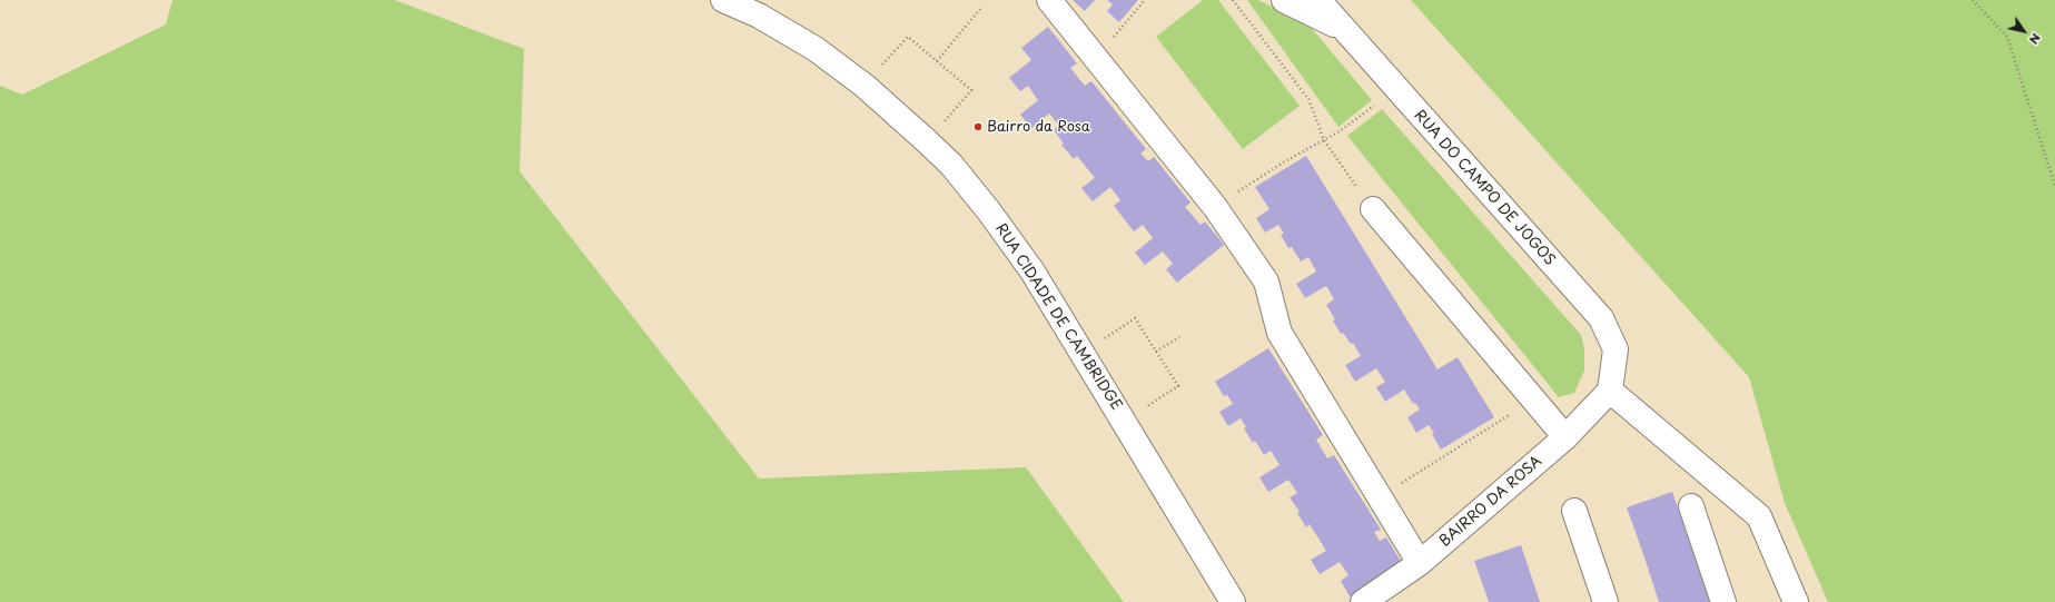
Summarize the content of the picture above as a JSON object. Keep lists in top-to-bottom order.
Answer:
{
  "streets": {
    "street": ["RUA DO CAMPO DE JOGOS", "RUA CIDADE DE CAMBRIDGE", "BAIRRO DA ROSA"]
  },
  "crossings": [
    ["RUA DO CAMPO DE JOGOS", "BAIRRO DA ROSA"]
  ],
  "places": ["Bairro da Rosa"],
  "north": "bottom right"
}
